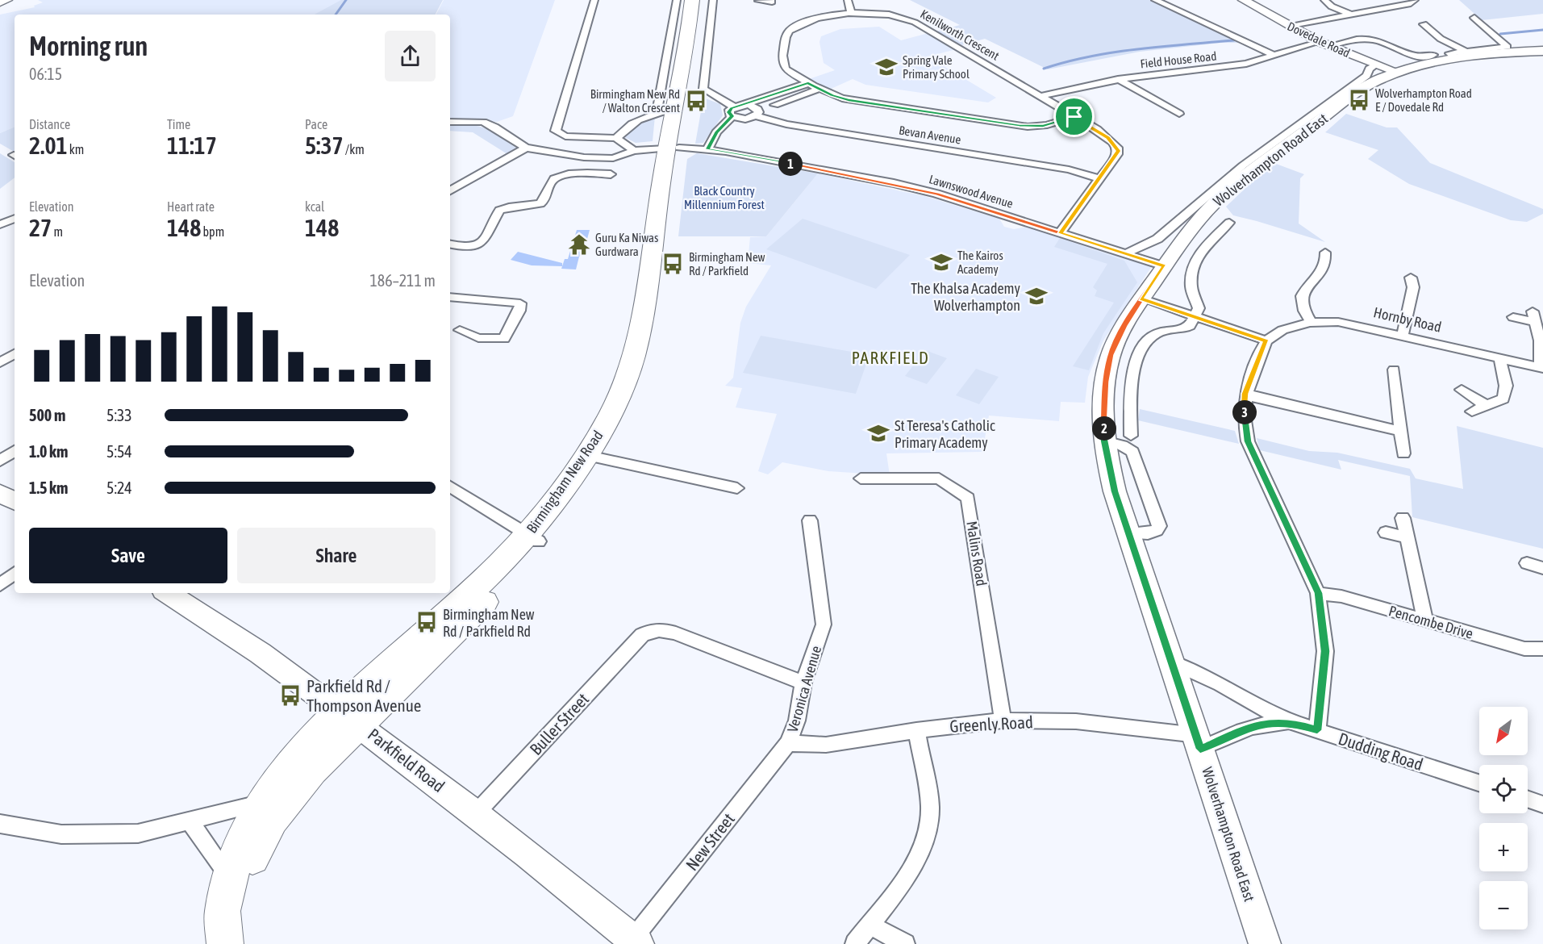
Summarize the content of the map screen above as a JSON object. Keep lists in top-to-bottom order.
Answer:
{
  "streets": {
    "highway": ["Birmingham New Road"],
    "main road": ["Wolverhampton Road East", "Parkfield Road"],
    "street": [
      "Kenilworth Crescent",
      "Dovedale Road",
      "Field House Road",
      "Bevan Avenue",
      "Lawnswood Avenue",
      "Hornby Road",
      "Malins Road",
      "Pencombe Drive",
      "Veronica Avenue",
      "Buller Street",
      "Greenly Road",
      "Dudding Road",
      "New Street"
    ]
  },
  "crossings": [
    ["Kenilworth Crescent", "Field House Road"],
    ["Kenilworth Crescent", "Bevan Avenue"],
    ["Dovedale Road", "Field House Road"],
    ["Dovedale Road", "Wolverhampton Road East"],
    ["Wolverhampton Road East", "Lawnswood Avenue"],
    ["Wolverhampton Road East", "Greenly Road"],
    ["Wolverhampton Road East", "Dudding Road"],
    ["Lawnswood Avenue", "Birmingham New Road"],
    ["Birmingham New Road", "Parkfield Road"],
    ["Malins Road", "Greenly Road"],
    ["Veronica Avenue", "Buller Street"],
    ["Veronica Avenue", "Greenly Road"],
    ["Veronica Avenue", "New Street"],
    ["Buller Street", "Parkfield Road"],
    ["Greenly Road", "New Street"],
    ["Parkfield Road", "New Street"]
  ],
  "districts": ["PARKFIELD"],
  "parks": ["Black Country Millennium Forest"],
  "places": {
    "school or university": [
      "Spring Vale Primary School",
      "The Kairos Academy",
      "The Khalsa Academy Wolverhampton",
      "St Teresa's Catholic Primary Academy"
    ],
    "bus stop": [
      "Wolverhampton Road E / Dovedale Rd",
      "Birmingham New Rd / Walton Crescent",
      "Birmingham New Rd / Parkfield",
      "Birmingham New Rd / Parkfield Rd",
      "Parkfield Rd / Thompson Avenue"
    ],
    "temple": ["Guru Ka Niwas Gurdwara"]
  },
  "north": "bottom left",
  "page": {
    "heading": ["Morning run", "06:15"],
    "stats": [
      ["Distance", "2.01 km"],
      ["Time", "11:17"],
      ["Pace", "5:37 /km"],
      ["Elevation", "27 m"],
      ["Heart rate", "148 bpm"],
      ["kcal", "148"]
    ],
    "pins": ["1", "3", "2"],
    "chart": ["Elevation", "186–211 m"],
    "list": [
      {
        "name": "500 m",
        "note": "5:33"
      },
      {
        "name": "1.0 km",
        "note": "5:54"
      },
      {
        "name": "1.5 km",
        "note": "5:24"
      }
    ],
    "buttons": ["Save", "Share"],
    "map_buttons": ["+", "−"]
  }
}
